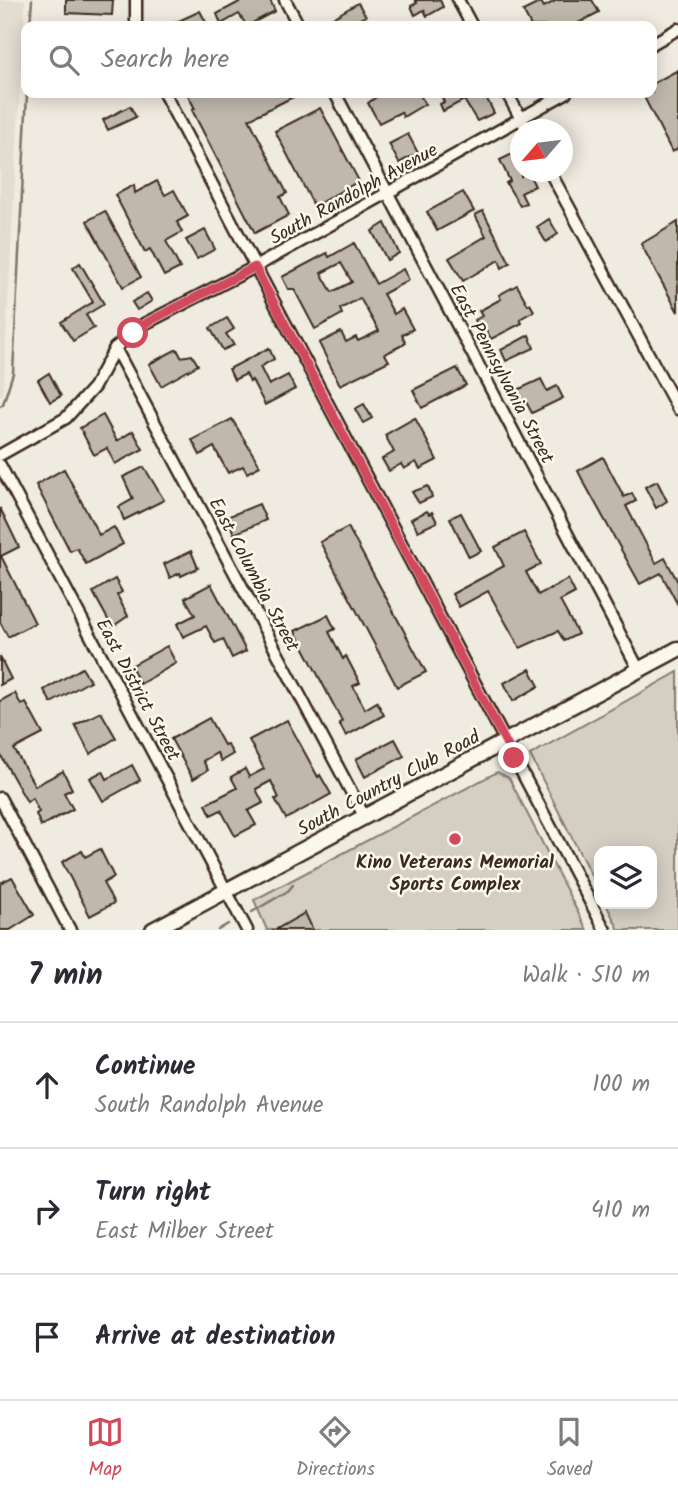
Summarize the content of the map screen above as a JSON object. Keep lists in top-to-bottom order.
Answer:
{
  "streets": {
    "street": [
      "South Randolph Avenue",
      "East Pennsylvania Street",
      "East Columbia Street",
      "East District Street",
      "South Country Club Road"
    ]
  },
  "crossings": [
    ["South Randolph Avenue", "East Pennsylvania Street"],
    ["South Randolph Avenue", "East Columbia Street"],
    ["East Pennsylvania Street", "South Country Club Road"],
    ["East Columbia Street", "South Country Club Road"],
    ["East District Street", "South Country Club Road"]
  ],
  "places": ["Kino Veterans Memorial Sports Complex"],
  "north": "bottom left",
  "page": {
    "search": "Search here",
    "heading": ["7 min", "Walk · 510 m"],
    "list": [
      ["Continue", "South Randolph Avenue", "100 m"],
      ["Turn right", "East Milber Street", "410 m"],
      "Arrive at destination"
    ],
    "nav": ["Map", "Directions", "Saved"]
  }
}
